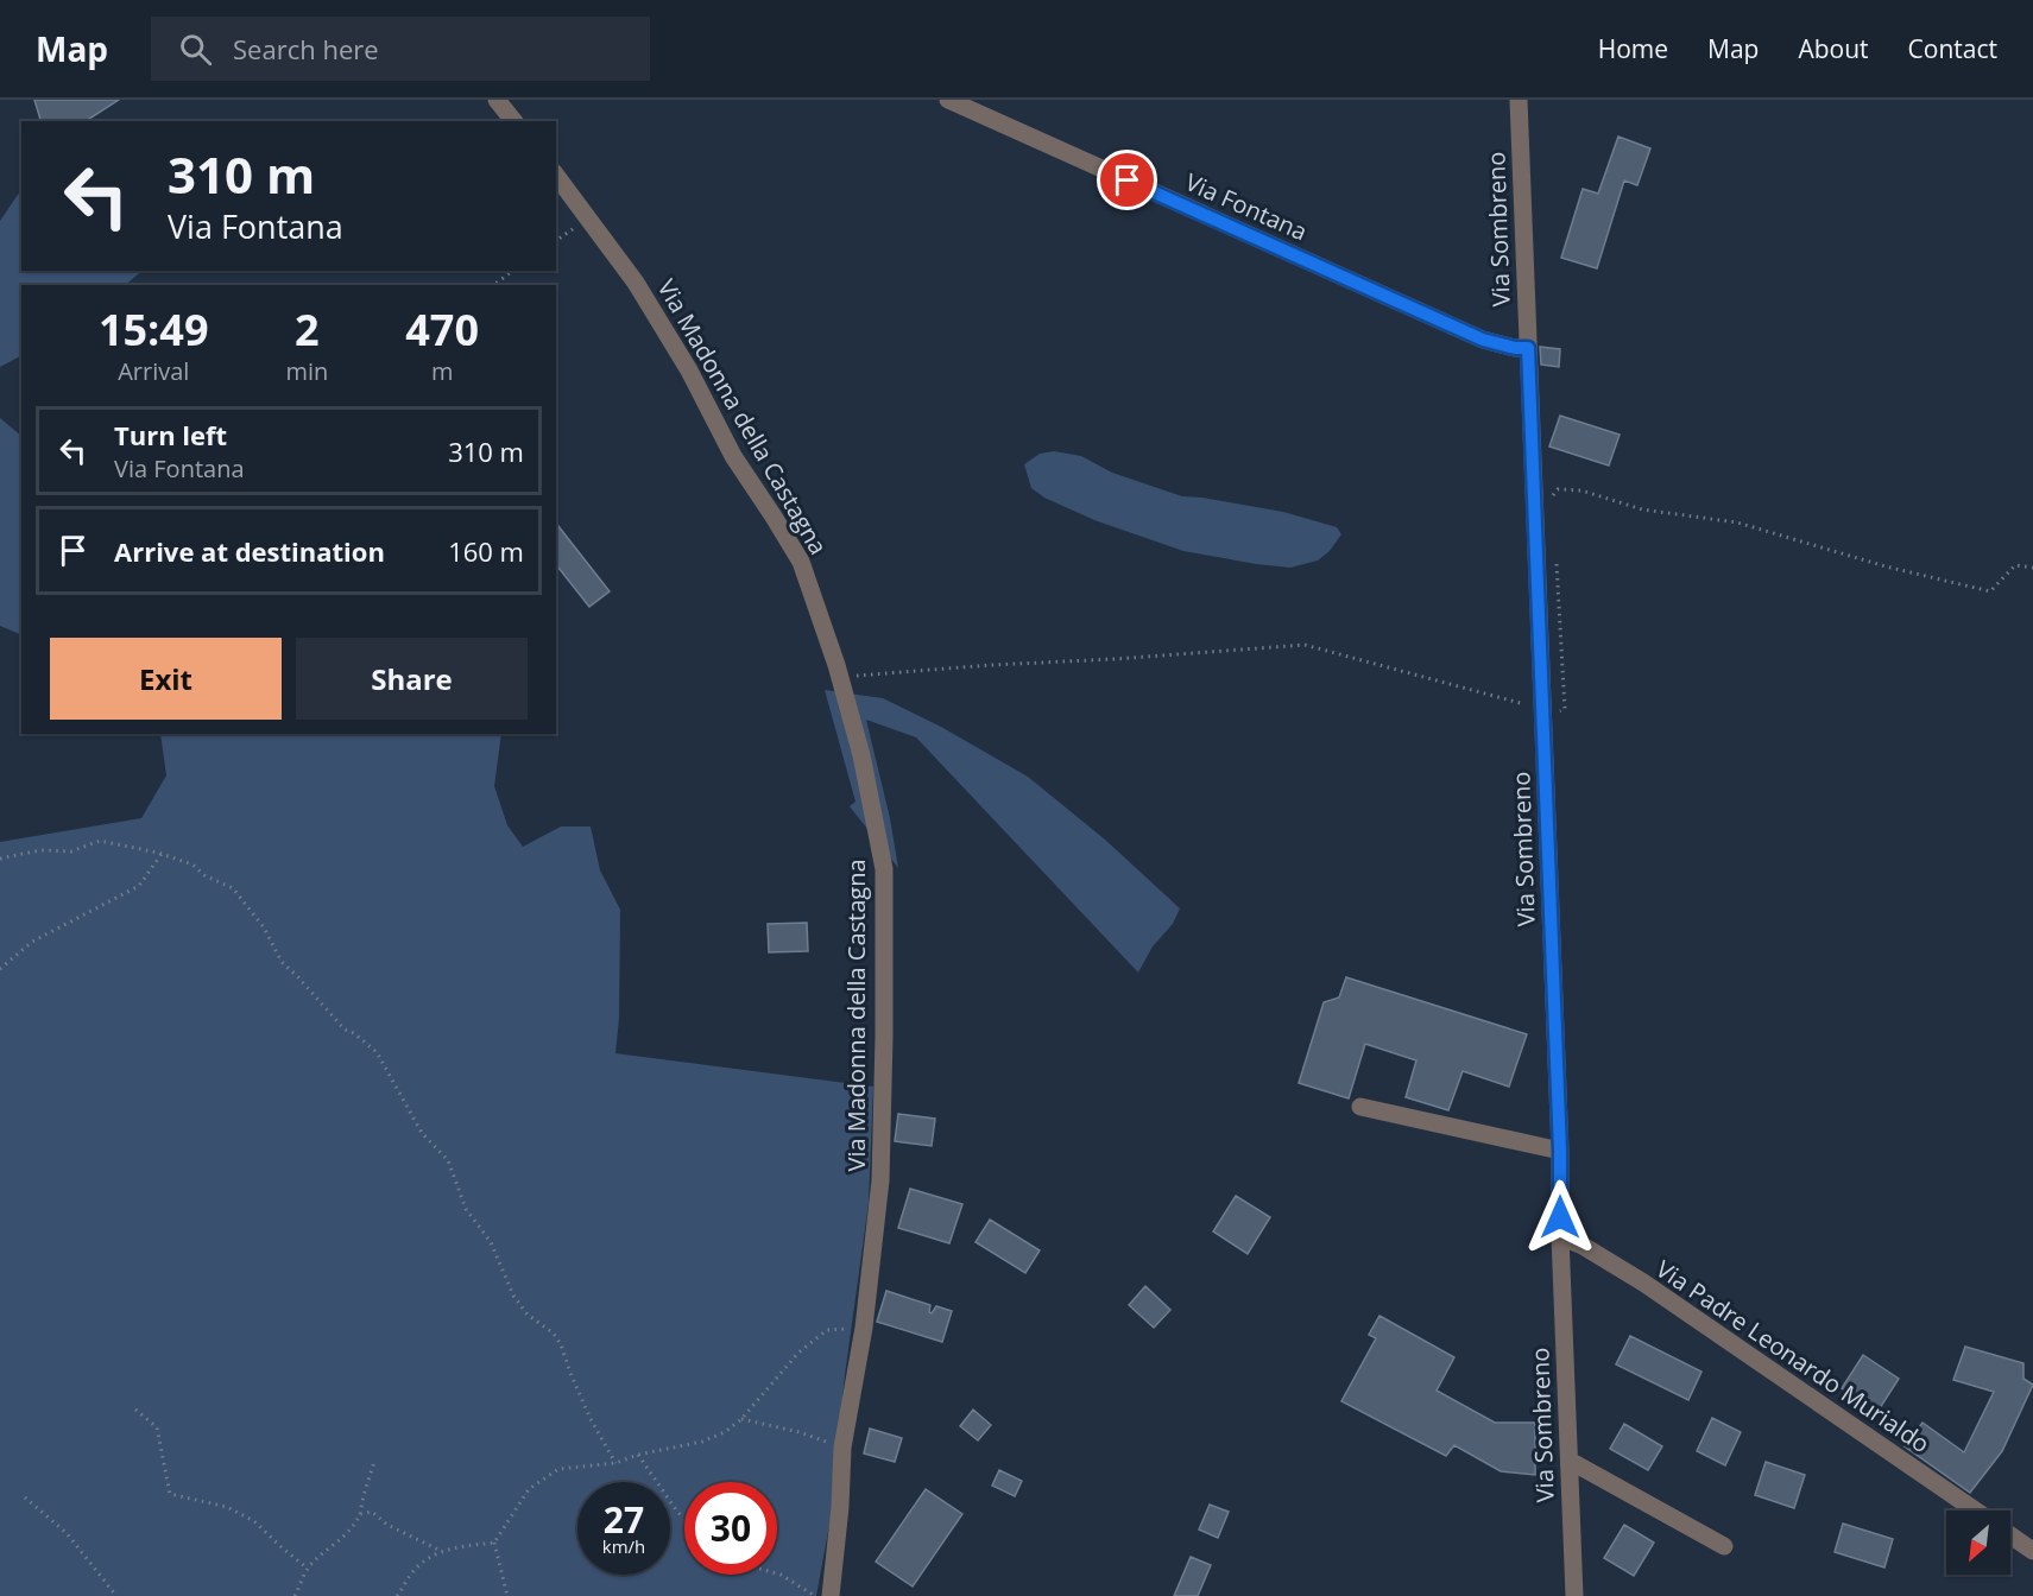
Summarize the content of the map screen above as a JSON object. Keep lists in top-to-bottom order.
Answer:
{
  "streets": {
    "street": [
      "Via Fontana",
      "Via Sombreno",
      "Via Madonna della Castagna",
      "Via Padre Leonardo Murialdo"
    ]
  },
  "crossings": [
    ["Via Fontana", "Via Sombreno"],
    ["Via Sombreno", "Via Padre Leonardo Murialdo"]
  ],
  "north": "bottom left",
  "page": {
    "header": "Map",
    "search": "Search here",
    "nav": [
      "Home",
      "Map",
      "About",
      "Contact"
    ],
    "turn": ["310 m", "Via Fontana"],
    "eta": [
      "15:49",
      "Arrival",
      "2",
      "min",
      "470",
      "m"
    ],
    "list": [
      {
        "name": "Turn left",
        "note": "Via Fontana",
        "value": "310 m"
      },
      {
        "name": "Arrive at destination",
        "value": "160 m"
      }
    ],
    "buttons": ["Exit", "Share"],
    "speed": "27 km/h",
    "limit": "30"
  }
}
